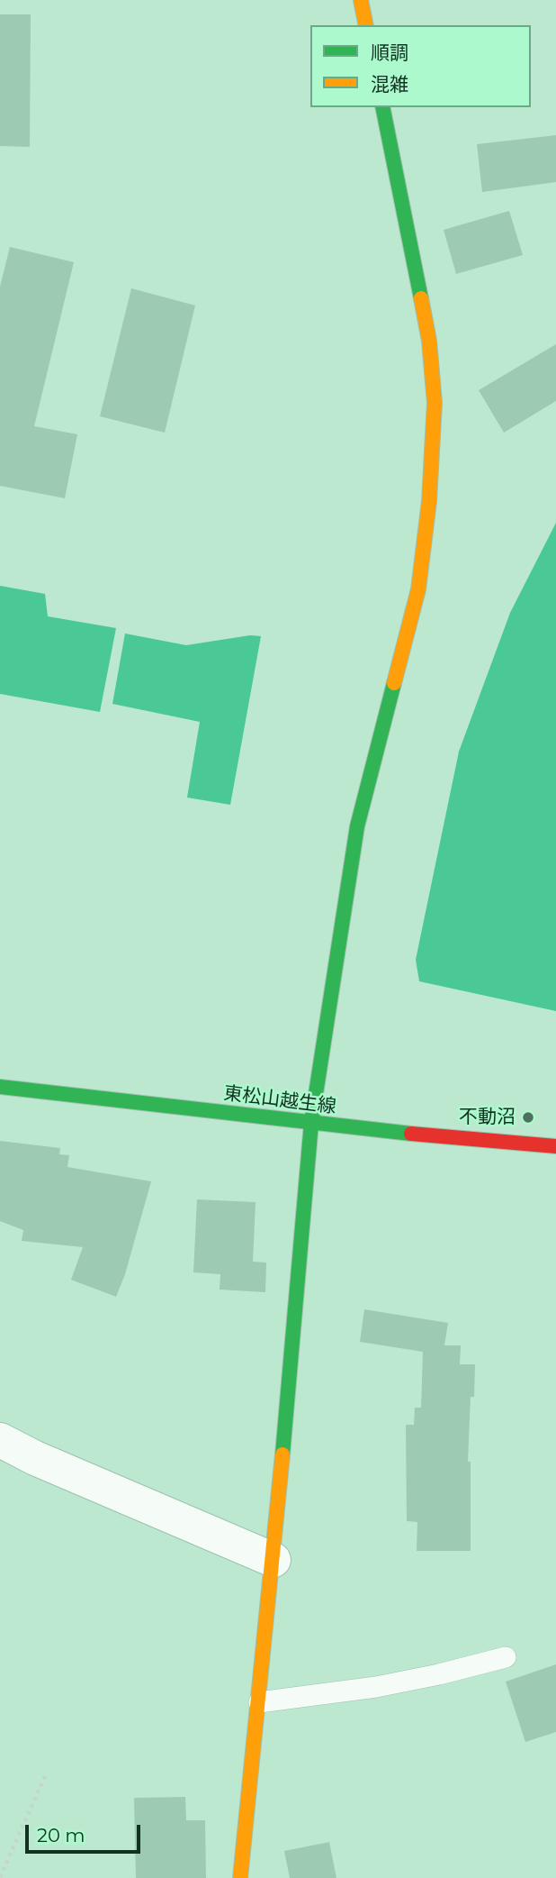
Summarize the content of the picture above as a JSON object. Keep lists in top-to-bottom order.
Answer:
{
  "streets": {
    "street": ["東松山越生線"]
  },
  "places": ["不動沼"],
  "legend": ["順調", "混雑"],
  "scale_bar": "20 m"
}
